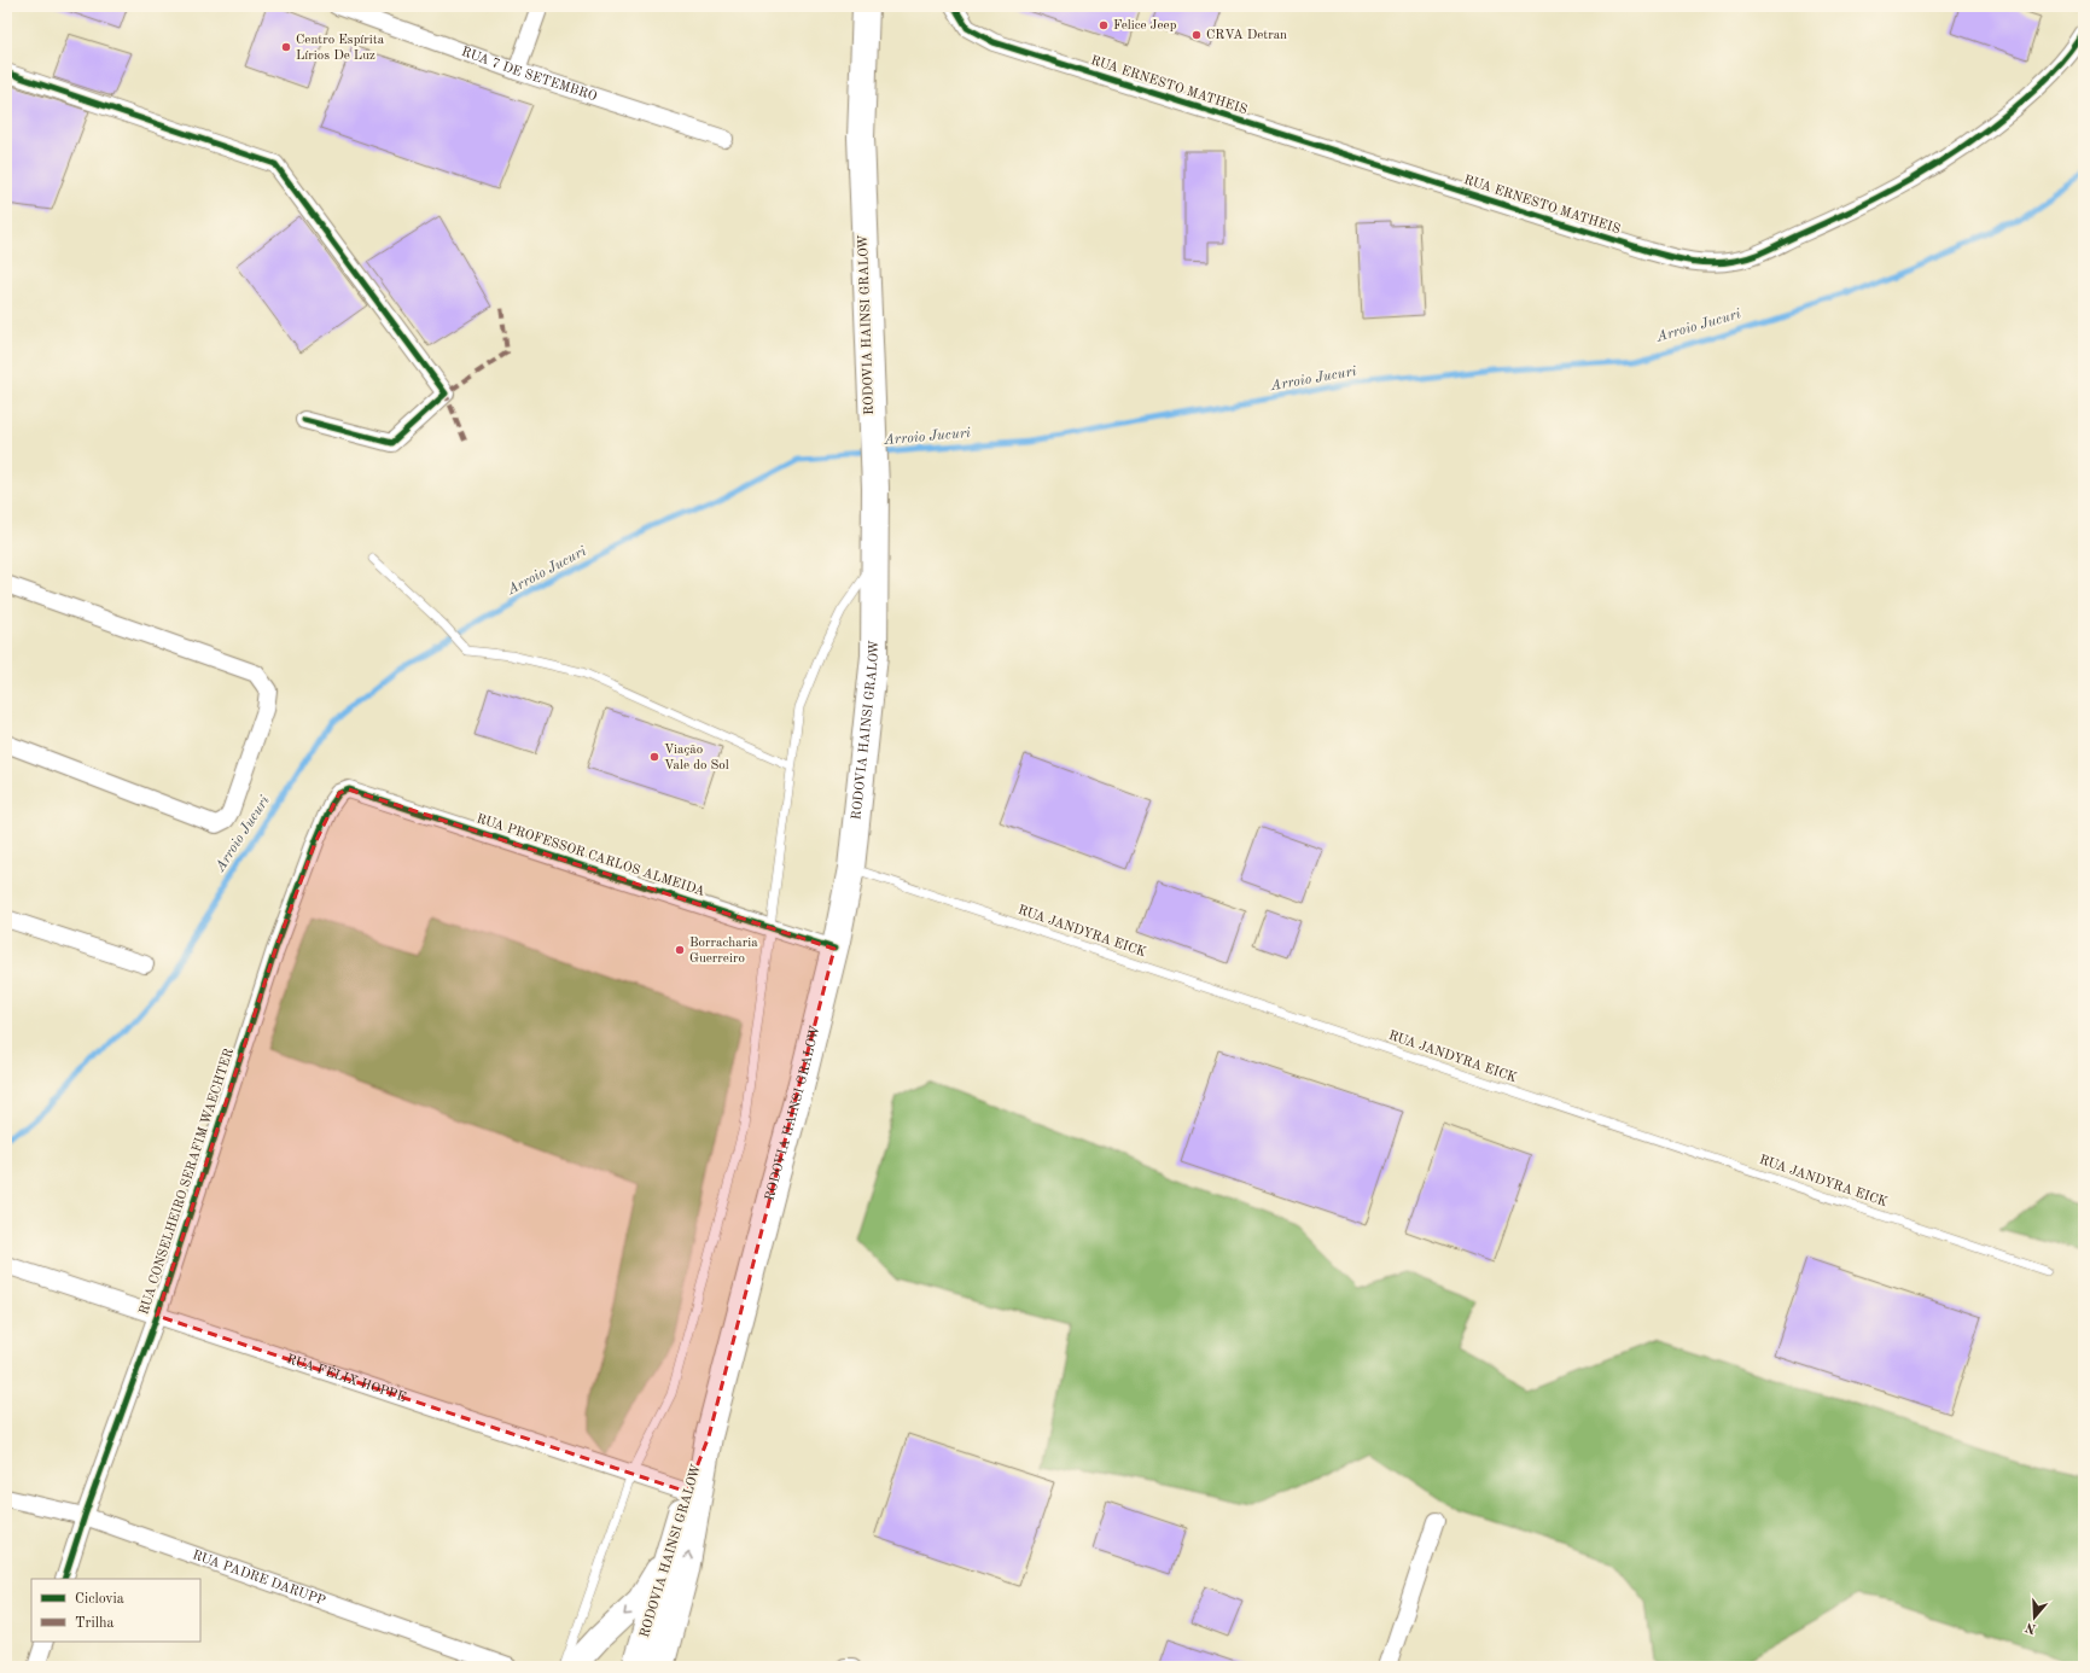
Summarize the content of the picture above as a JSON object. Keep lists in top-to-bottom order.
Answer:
{
  "streets": {
    "main road": ["RODOVIA HAINSI GRALOW"],
    "street": [
      "RUA 7 DE SETEMBRO",
      "RUA ERNESTO MATHEIS",
      "RUA PROFESSOR CARLOS ALMEIDA",
      "RUA CONSELHEIRO SERAFIM WAECHTER",
      "RUA FÉLIX HOPPE",
      "RUA PADRE DARUPP"
    ],
    "lane": ["RUA JANDYRA EICK"]
  },
  "crossings": [
    ["RODOVIA HAINSI GRALOW", "RUA PROFESSOR CARLOS ALMEIDA"],
    ["RODOVIA HAINSI GRALOW", "RUA JANDYRA EICK"],
    ["RODOVIA HAINSI GRALOW", "RUA FÉLIX HOPPE"],
    ["RUA PROFESSOR CARLOS ALMEIDA", "RUA CONSELHEIRO SERAFIM WAECHTER"],
    ["RUA CONSELHEIRO SERAFIM WAECHTER", "RUA FÉLIX HOPPE"],
    ["RUA CONSELHEIRO SERAFIM WAECHTER", "RUA PADRE DARUPP"]
  ],
  "water": ["Arroio Jucuri"],
  "places": [
    "Felice Jeep",
    "CRVA Detran",
    "Centro Espírita Lírios De Luz",
    "Viação Vale do Sol",
    "Borracharia Guerreiro"
  ],
  "legend": ["Ciclovia", "Trilha"],
  "north": "bottom"
}
